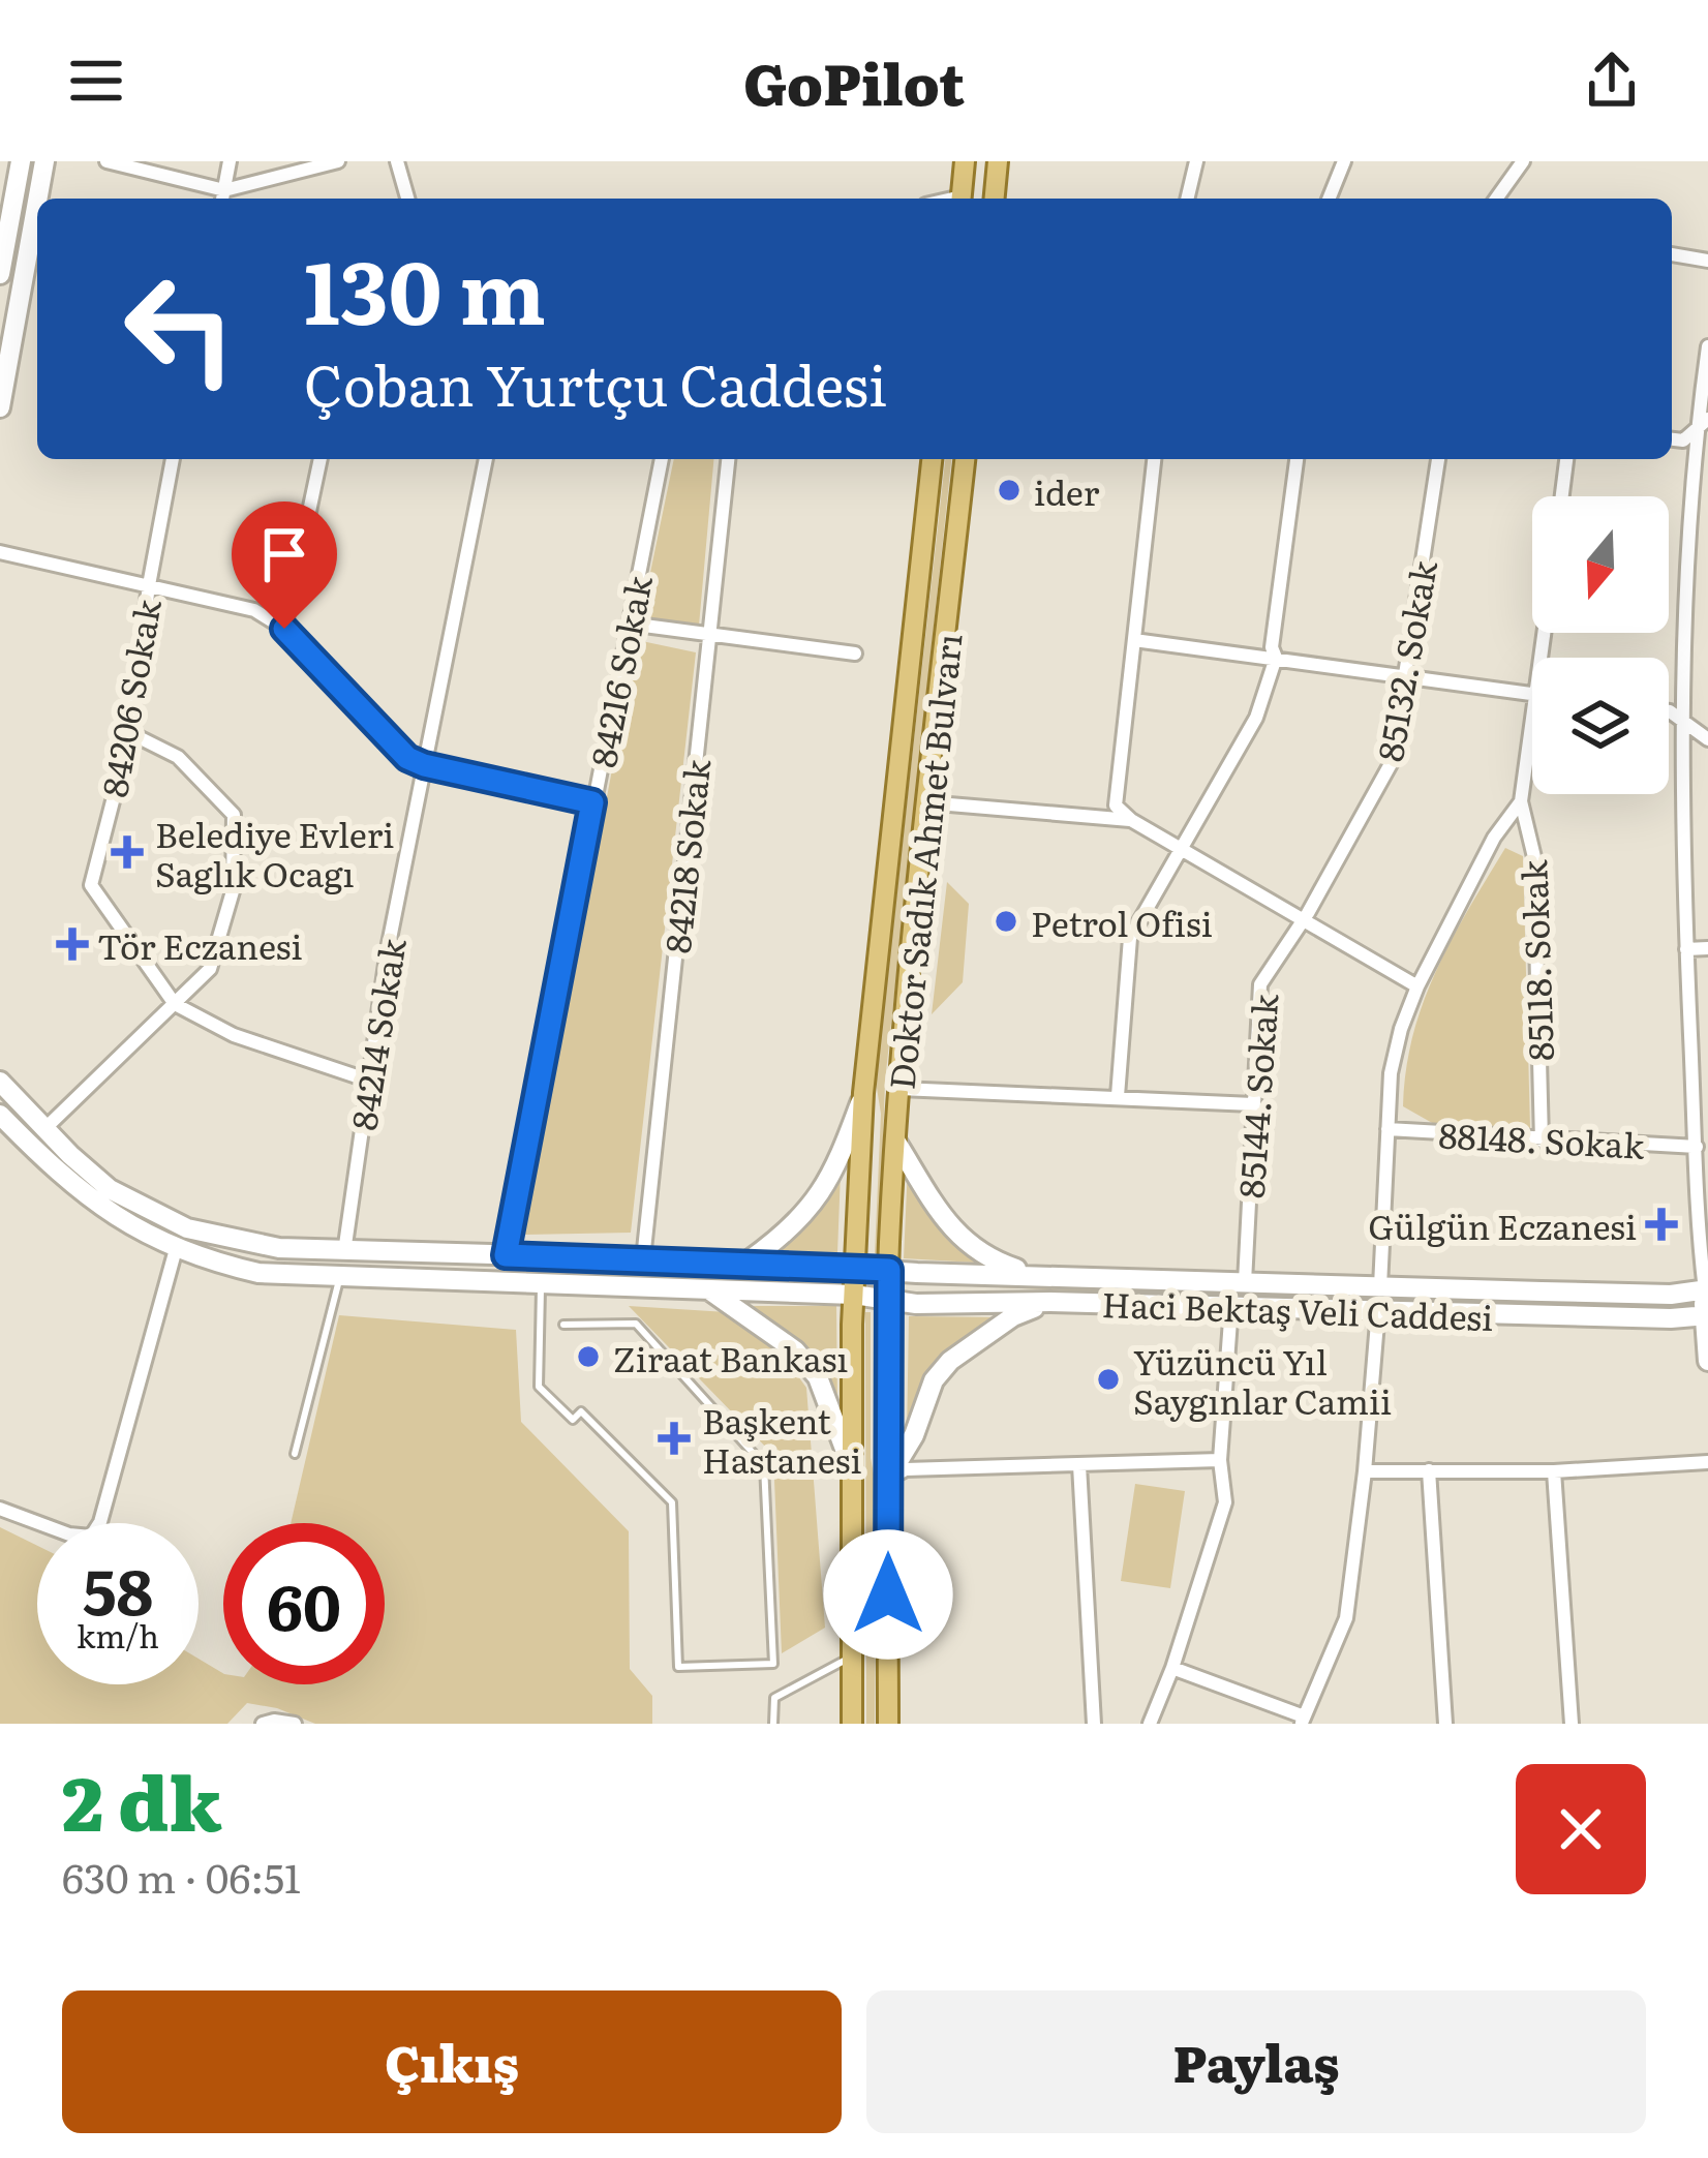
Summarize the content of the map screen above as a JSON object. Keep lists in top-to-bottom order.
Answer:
{
  "streets": {
    "main road": ["Doktor Sadık Ahmet Bulvarı", "Haci Bektaş Veli Caddesi"],
    "street": [
      "85132. Sokak",
      "84216 Sokak",
      "84206 Sokak",
      "84218 Sokak",
      "85118. Sokak",
      "84214 Sokak",
      "85144. Sokak",
      "88148. Sokak"
    ]
  },
  "crossings": [
    ["85132. Sokak", "85144. Sokak"],
    ["84216 Sokak", "Haci Bektaş Veli Caddesi"],
    ["84206 Sokak", "84214 Sokak"],
    ["84218 Sokak", "Haci Bektaş Veli Caddesi"],
    ["Doktor Sadık Ahmet Bulvarı", "Haci Bektaş Veli Caddesi"],
    ["85118. Sokak", "88148. Sokak"],
    ["84214 Sokak", "Haci Bektaş Veli Caddesi"],
    ["85144. Sokak", "Haci Bektaş Veli Caddesi"]
  ],
  "places": {
    "other": [
      "ider",
      "Petrol Ofisi",
      "Ziraat Bankası",
      "Yüzüncü Yıl Saygınlar Camii"
    ],
    "health": [
      "Belediye Evleri Saglık Ocagı",
      "Tör Eczanesi",
      "Gülgün Eczanesi",
      "Başkent Hastanesi"
    ]
  },
  "north": "bottom",
  "page": {
    "header": "GoPilot",
    "turn": ["130 m", "Çoban Yurtçu Caddesi"],
    "speed": "58 km/h",
    "limit": "60",
    "heading": ["2 dk", "630 m · 06:51"],
    "buttons": ["Çıkış", "Paylaş"]
  }
}
